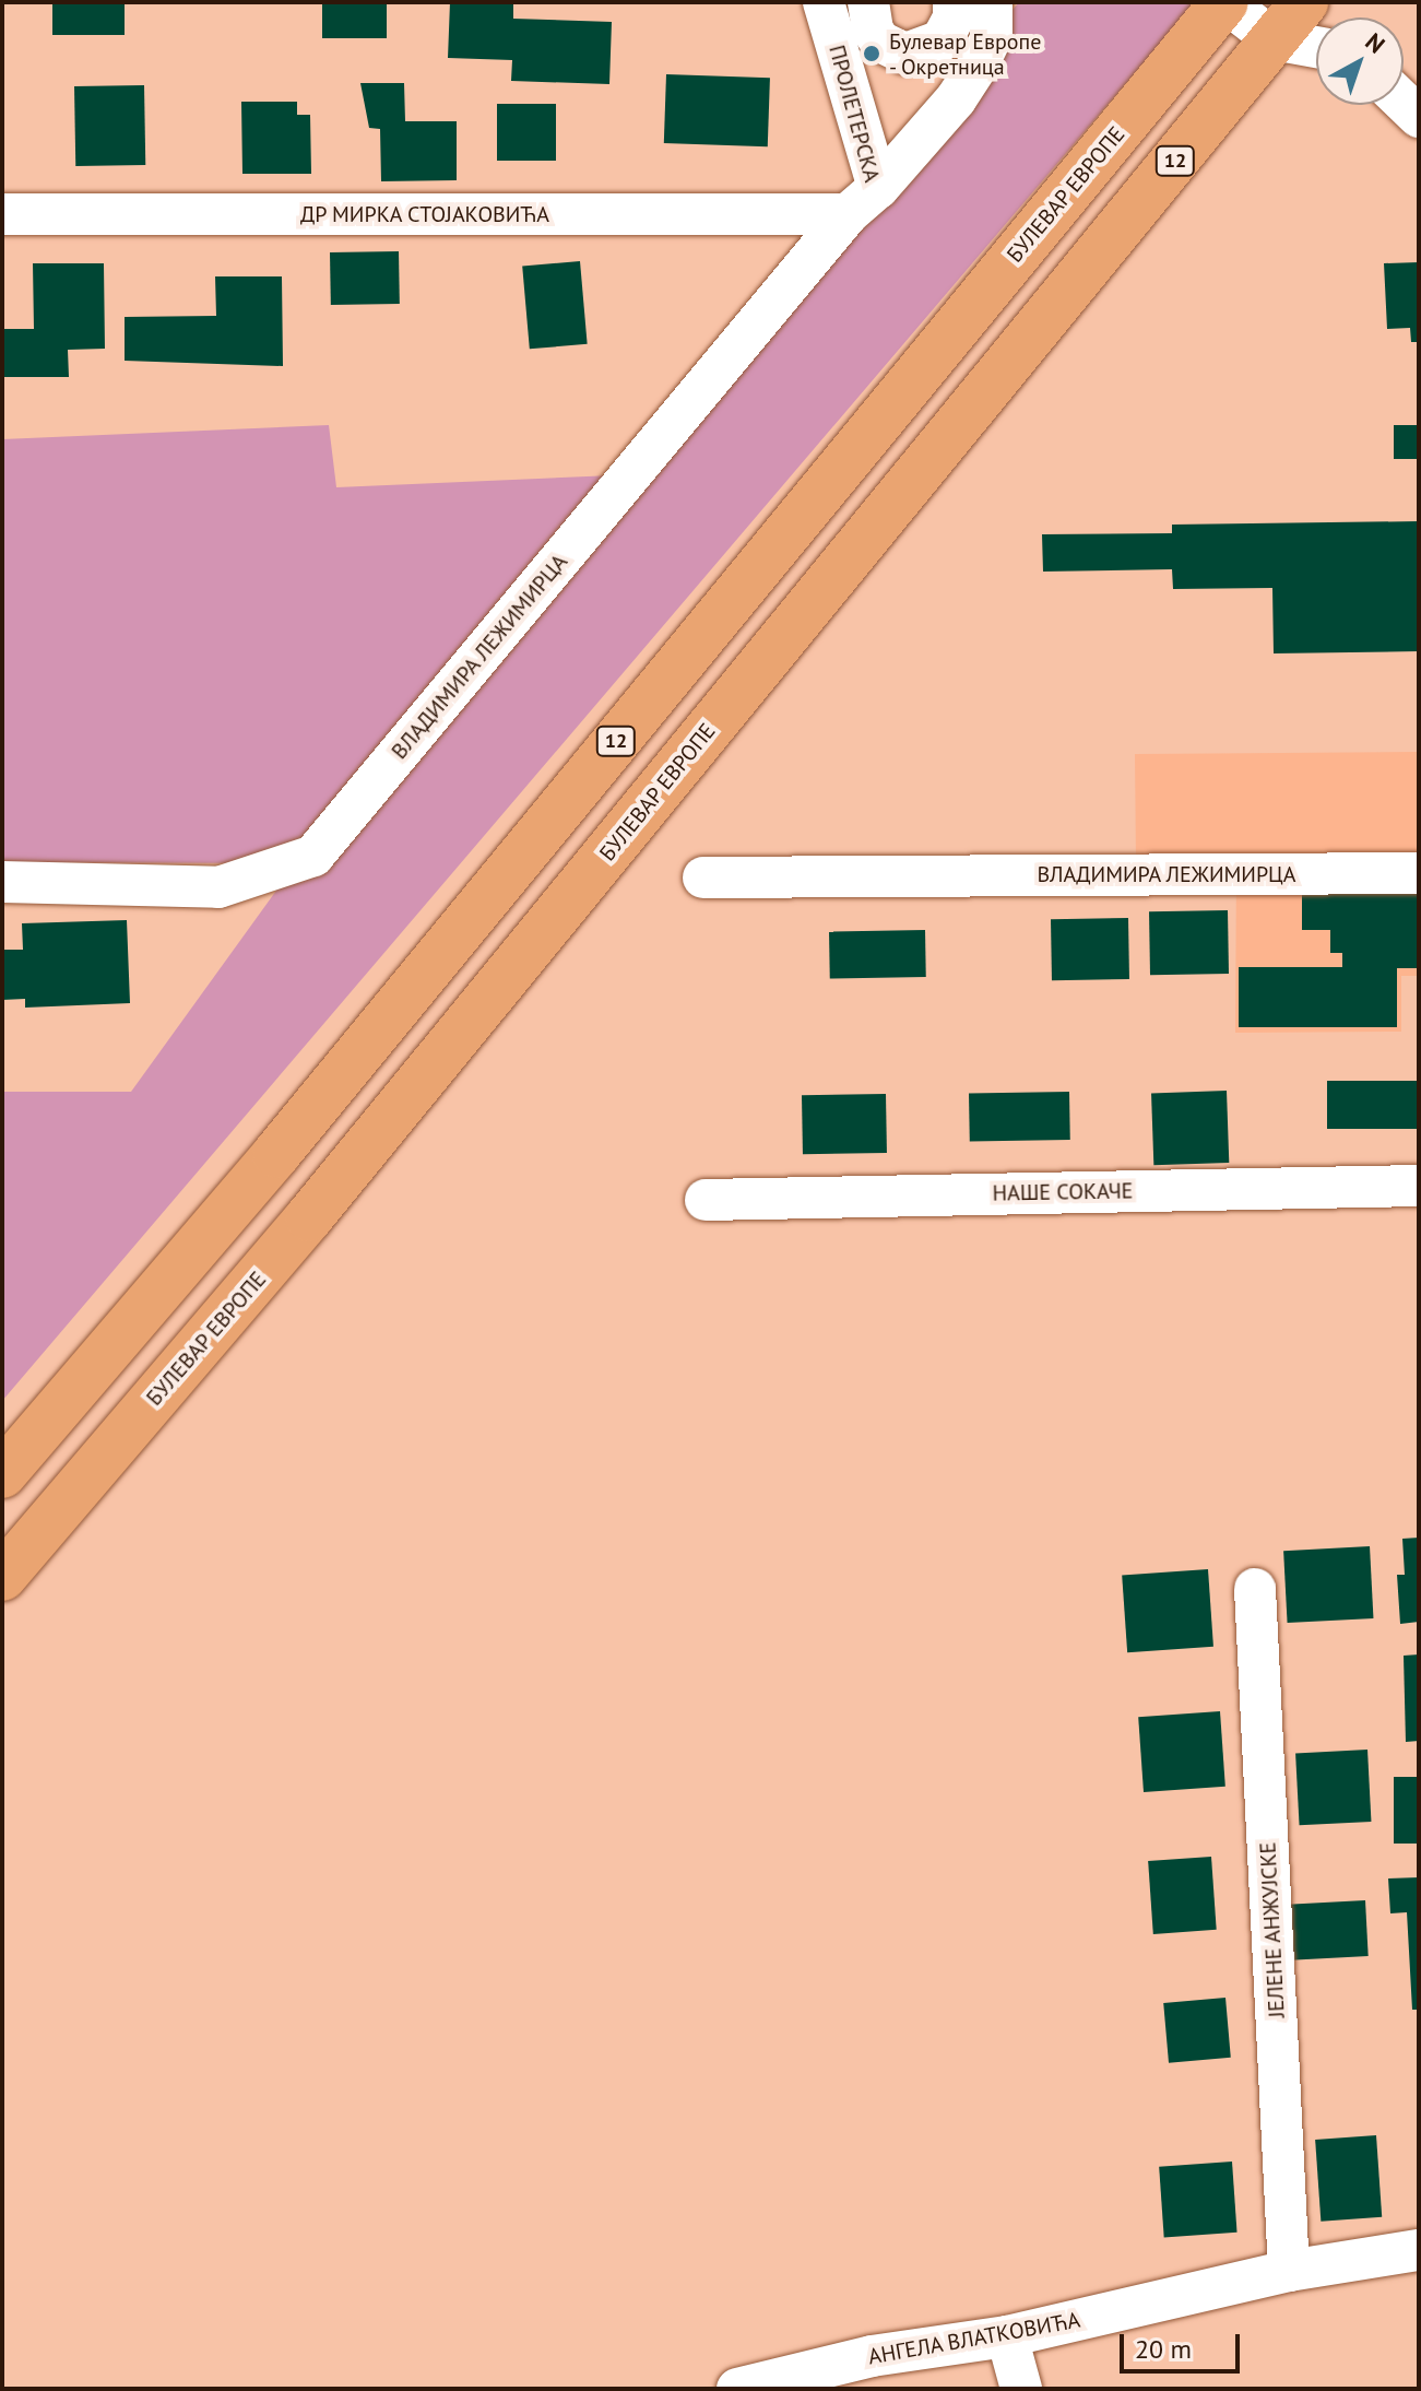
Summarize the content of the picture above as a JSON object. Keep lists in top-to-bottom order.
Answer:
{
  "streets": {
    "main road": ["12", "БУЛЕВАР ЕВРОПЕ"],
    "street": [
      "ПРОЛЕТЕРСКА",
      "ДР МИРКА СТОЈАКОВИЋА",
      "ВЛАДИМИРА ЛЕЖИМИРЦА",
      "НАШЕ СОКАЧЕ",
      "ЈЕЛЕНЕ АНЖУЈСКЕ",
      "АНГЕЛА ВЛАТКОВИЋА"
    ]
  },
  "crossings": [
    ["ПРОЛЕТЕРСКА", "ДР МИРКА СТОЈАКОВИЋА"],
    ["ПРОЛЕТЕРСКА", "ВЛАДИМИРА ЛЕЖИМИРЦА"],
    ["ДР МИРКА СТОЈАКОВИЋА", "ВЛАДИМИРА ЛЕЖИМИРЦА"],
    ["ЈЕЛЕНЕ АНЖУЈСКЕ", "АНГЕЛА ВЛАТКОВИЋА"]
  ],
  "places": ["Булевар Европе - Окретница"],
  "scale_bar": "20 m",
  "north": "top right"
}
